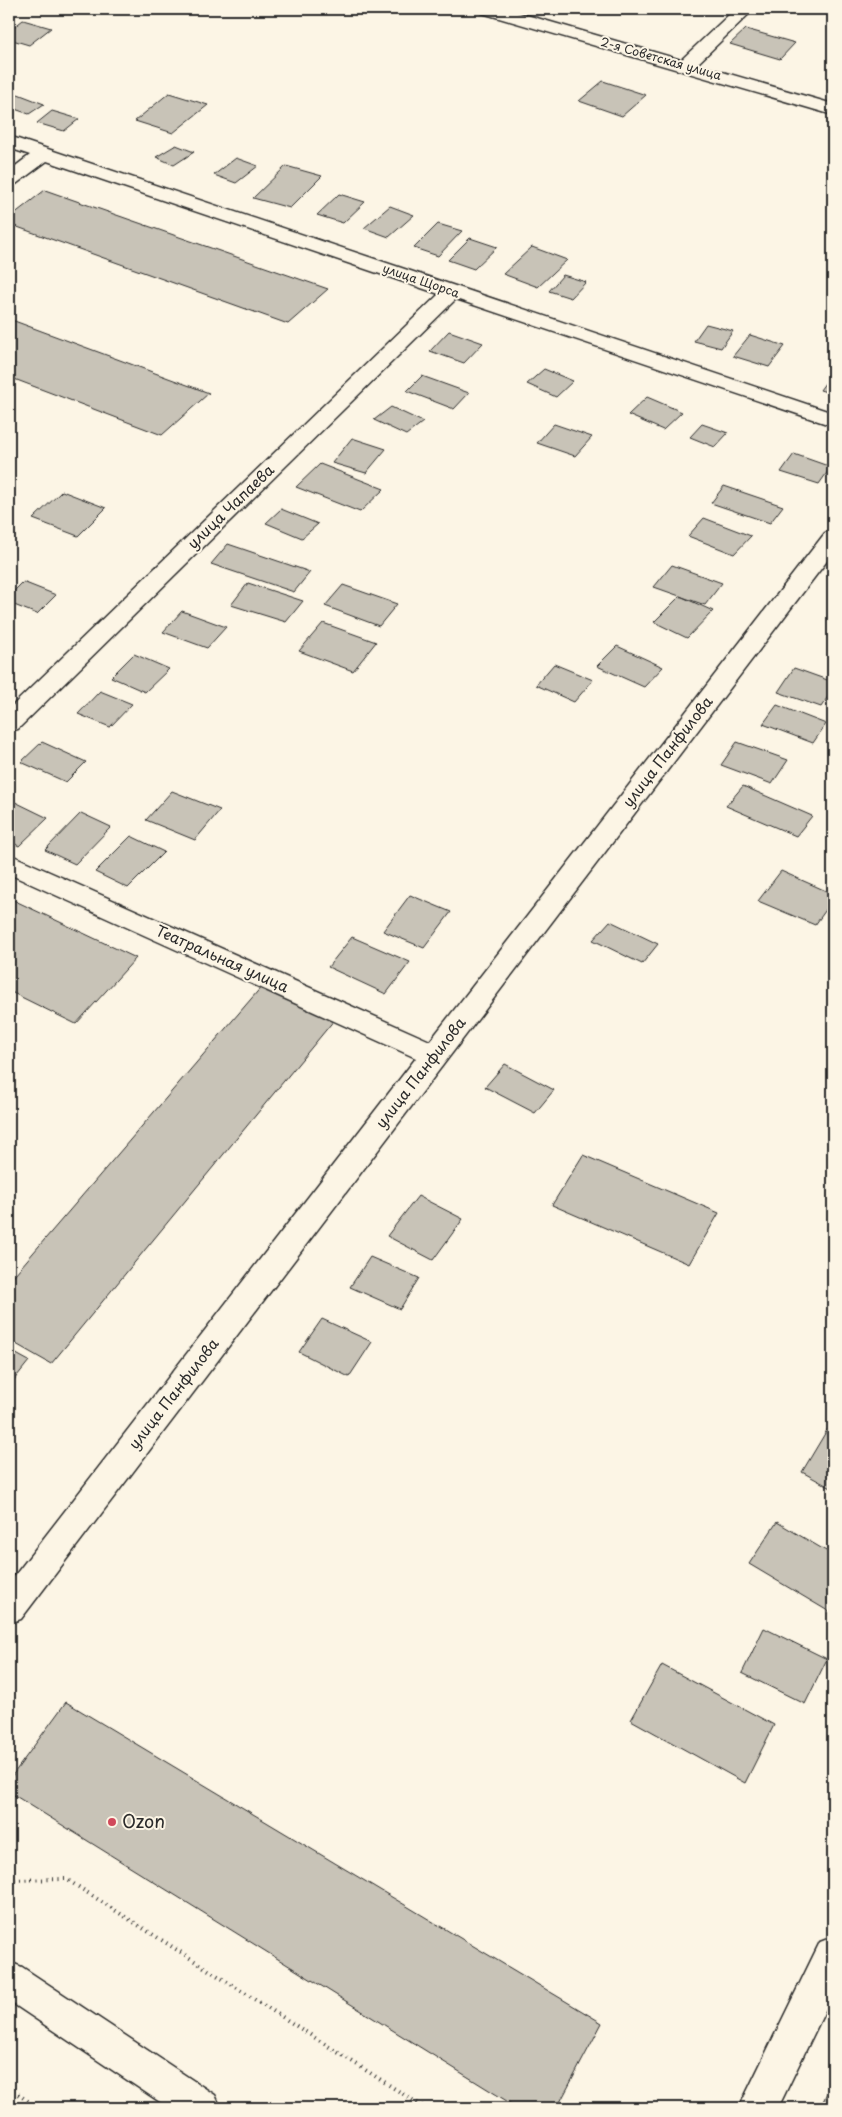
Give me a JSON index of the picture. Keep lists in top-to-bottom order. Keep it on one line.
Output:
{"streets":{"street":["2-я Советская улица","улица Щорса","улица Чапаева","улица Панфилова","Театральная улица"]},"crossings":[["улица Щорса","улица Чапаева"],["улица Панфилова","Театральная улица"]],"places":["Ozon"]}
